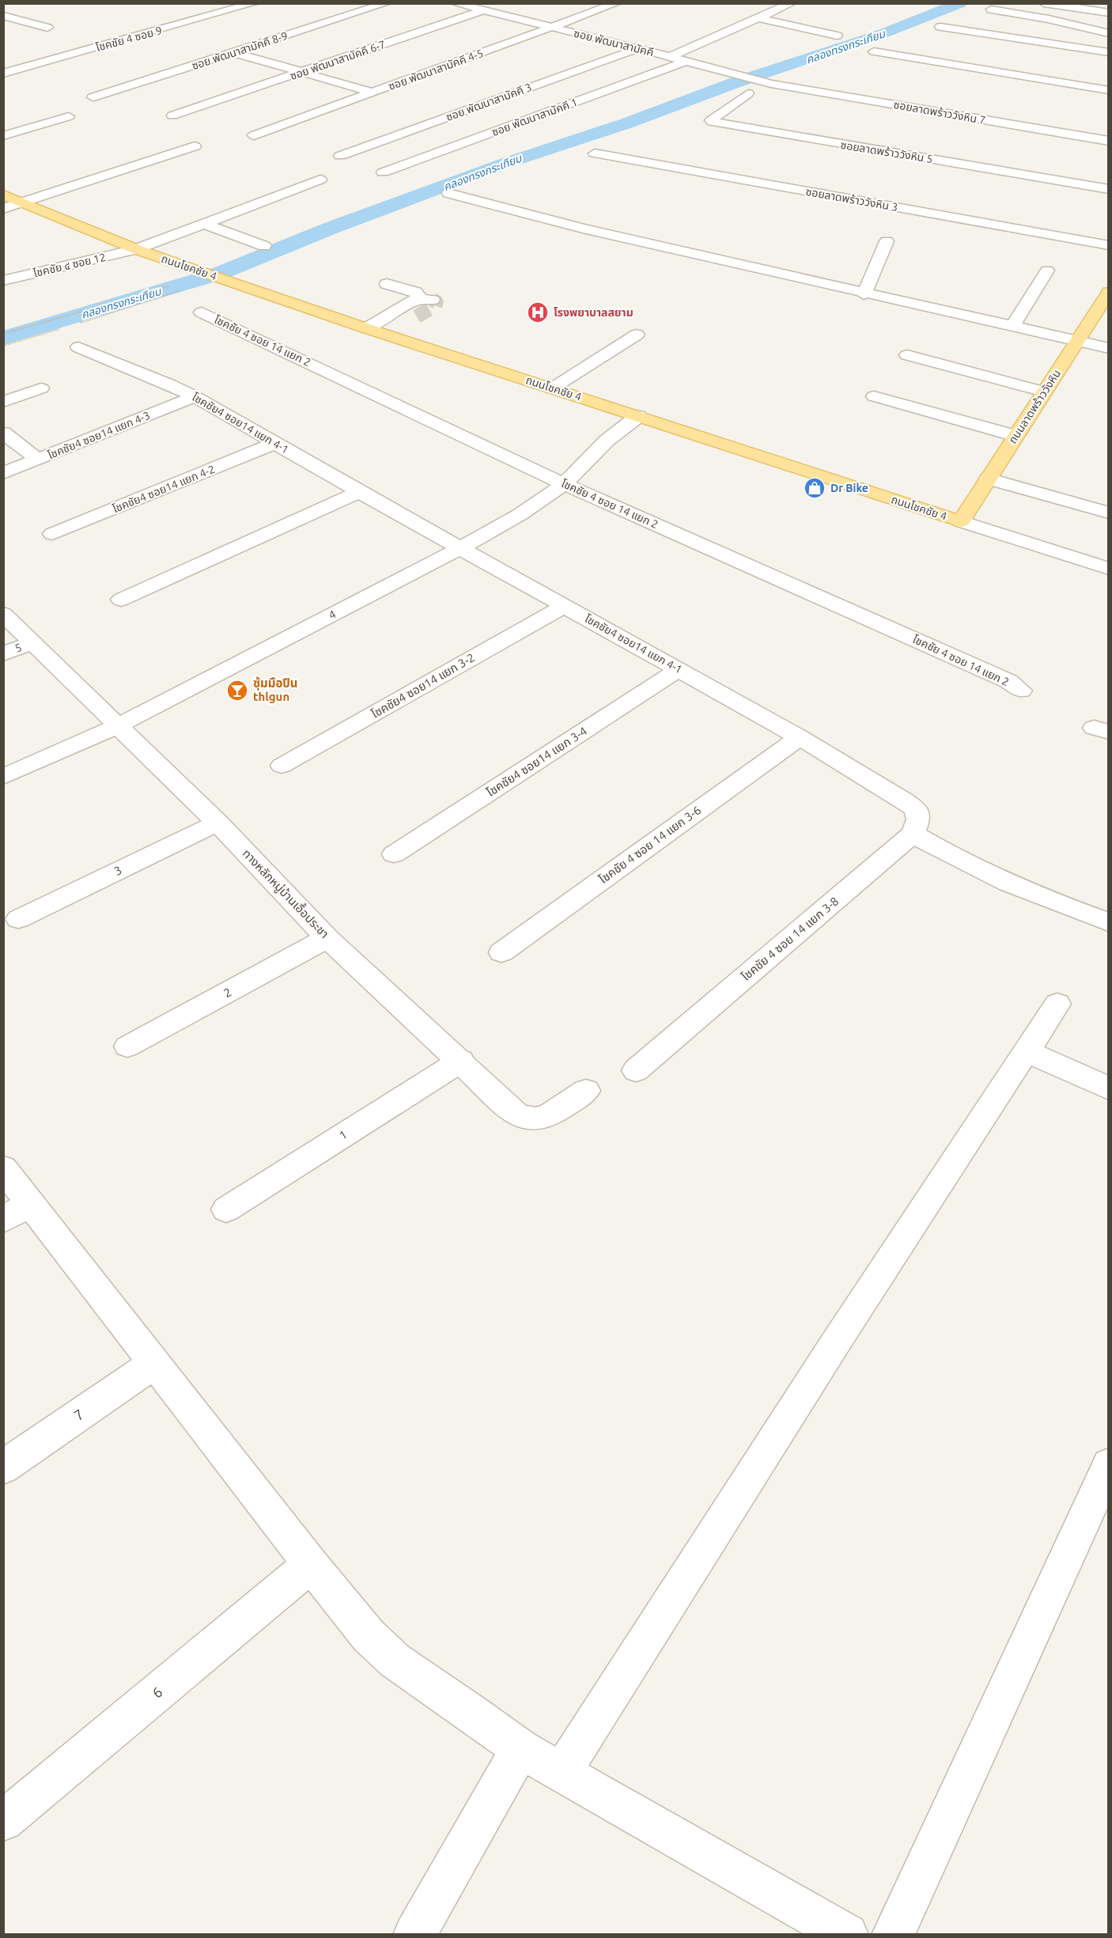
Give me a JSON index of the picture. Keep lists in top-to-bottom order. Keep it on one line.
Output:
{"streets":{"main road":["ถนนโชคชัย 4","ถนนลาดพร้าววังหิน"],"street":["โชคชัย 4 ซอย 9","ซอย พัฒนาสามัคคี","ซอย พัฒนาสามัคคี 8-9","ซอย พัฒนาสามัคคี 6-7","ซอย พัฒนาสามัคคี 4-5","ซอย พัฒนาสามัคคี 3","ซอยลาดพร้าววังหิน 7","ซอย พัฒนาสามัคคี 1","ซอยลาดพร้าววังหิน 5","ซอยลาดพร้าววังหิน 3","โชคชัย ๔ ซอย 12","โชคชัย 4 ซอย 14 แยก 2","โชคชัย4 ซอย14 แยก 4-1","โชคชัย4 ซอย14 แยก 4-3","โชคชัย4 ซอย14 แยก 4-2","4","5","โชคชัย4 ซอย14 แยก 3-2","โชคชัย4 ซอย14 แยก 3-4","โชคชัย 4 ซอย 14 แยก 3-6","3","ทางหลักหมู่บ้านเอื้อประชา","โชคชัย 4 ซอย 14 แยก 3-8","2","1","7","6"]},"crossings":[["ซอย พัฒนาสามัคคี","ซอย พัฒนาสามัคคี 6-7"],["ซอย พัฒนาสามัคคี","ซอย พัฒนาสามัคคี 4-5"],["ซอย พัฒนาสามัคคี","ซอย พัฒนาสามัคคี 3"],["ซอย พัฒนาสามัคคี","ซอยลาดพร้าววังหิน 7"],["ซอย พัฒนาสามัคคี","ซอย พัฒนาสามัคคี 1"],["โชคชัย ๔ ซอย 12","ถนนโชคชัย 4"],["ถนนโชคชัย 4","ถนนลาดพร้าววังหิน"],["ถนนโชคชัย 4","4"],["โชคชัย 4 ซอย 14 แยก 2","4"],["โชคชัย4 ซอย14 แยก 4-1","โชคชัย4 ซอย14 แยก 4-3"],["โชคชัย4 ซอย14 แยก 4-1","โชคชัย4 ซอย14 แยก 4-2"],["โชคชัย4 ซอย14 แยก 4-1","4"],["โชคชัย4 ซอย14 แยก 4-1","โชคชัย4 ซอย14 แยก 3-2"],["โชคชัย4 ซอย14 แยก 4-1","โชคชัย4 ซอย14 แยก 3-4"],["โชคชัย4 ซอย14 แยก 4-1","โชคชัย 4 ซอย 14 แยก 3-6"],["โชคชัย4 ซอย14 แยก 4-1","โชคชัย 4 ซอย 14 แยก 3-8"],["4","ทางหลักหมู่บ้านเอื้อประชา"],["5","ทางหลักหมู่บ้านเอื้อประชา"],["3","ทางหลักหมู่บ้านเอื้อประชา"],["ทางหลักหมู่บ้านเอื้อประชา","2"],["ทางหลักหมู่บ้านเอื้อประชา","1"]],"water":["คลองทรงกระเทียม"],"places":{"hospital":["โรงพยาบาลสยาม"],"shop":["Dr Bike"],"bar":["ซุ้มมือปืน thlgun"]}}
